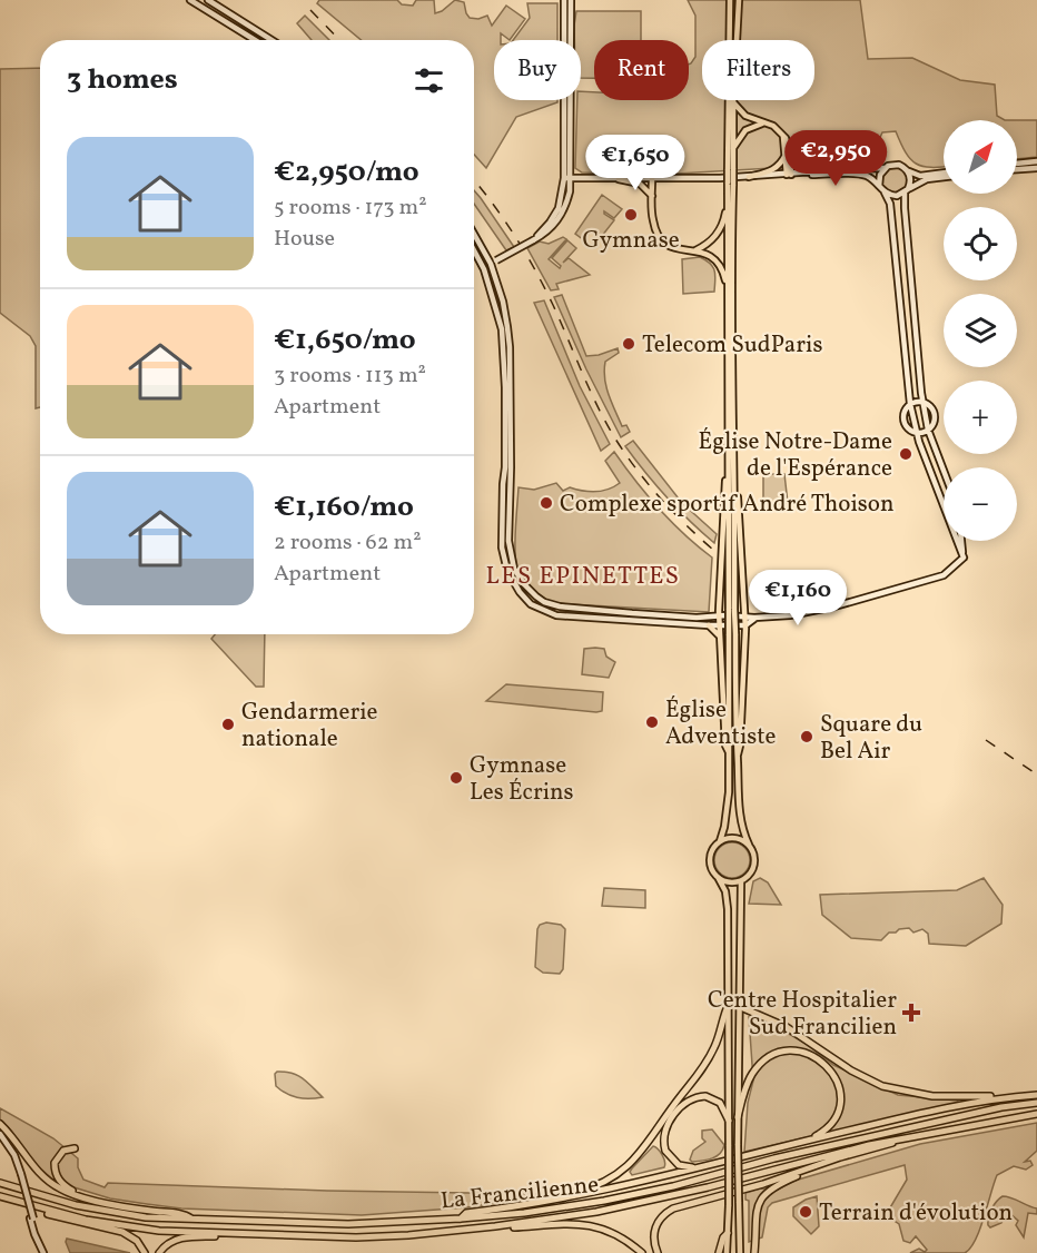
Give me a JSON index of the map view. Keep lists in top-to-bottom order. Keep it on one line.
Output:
{"streets":{"highway":["La Francilienne"]},"districts":["LES EPINETTES"],"places":{"other":["Gymnase","Telecom SudParis","Église Notre-Dame de l'Espérance","Complexe sportif André Thoison","Église Adventiste","Gendarmerie nationale","Square du Bel Air","Gymnase Les Écrins","Terrain d'évolution"],"health":["Centre Hospitalier Sud Francilien"]},"north":"top right","page":{"chip":["Buy","Rent","Filters"],"heading":"3 homes","map_buttons":["+","−"],"list":[{"name":"€2,950/mo","note":"5 rooms · 173 m² · House"},{"name":"€1,650/mo","note":"3 rooms · 113 m² · Apartment"},{"name":"€1,160/mo","note":"2 rooms · 62 m² · Apartment"}],"price":["€2,950","€1,650","€1,160"]}}
